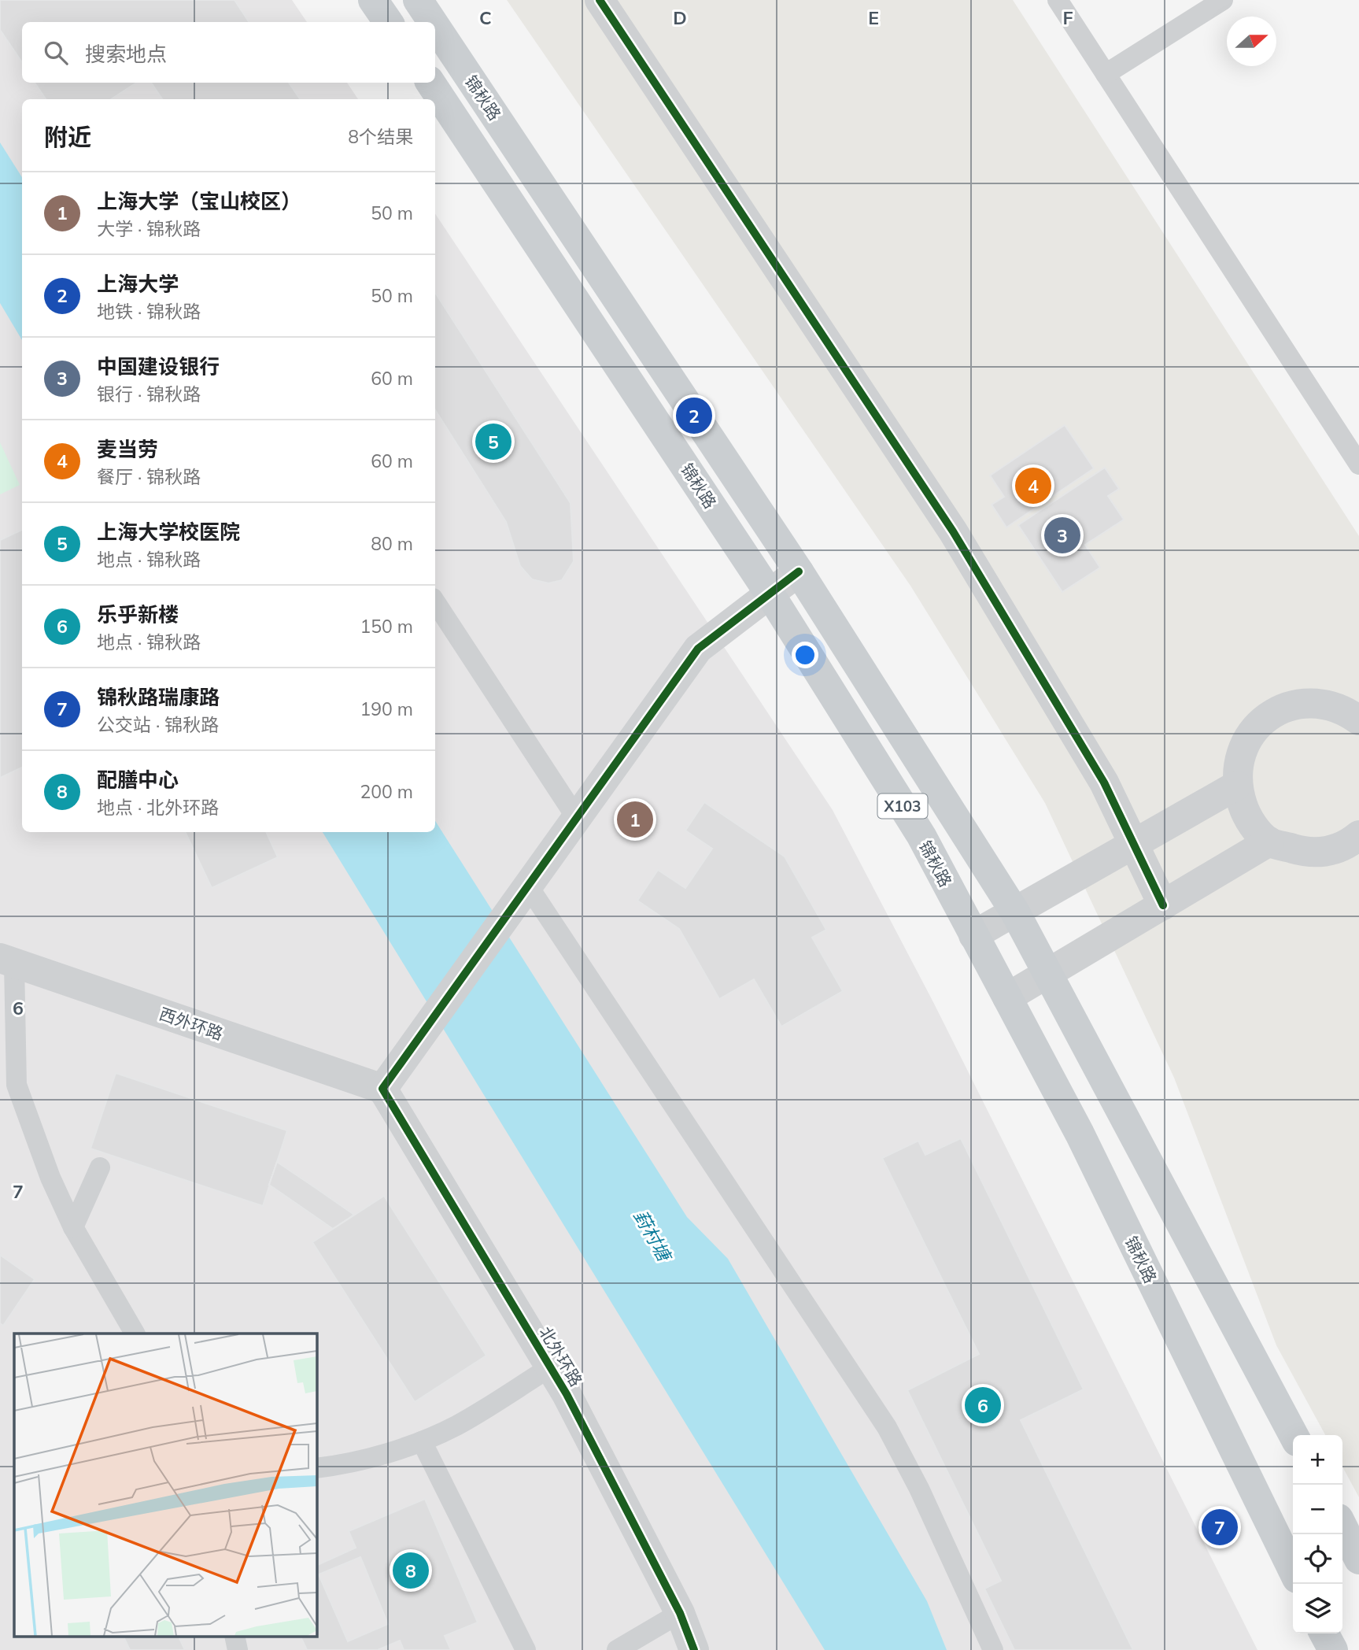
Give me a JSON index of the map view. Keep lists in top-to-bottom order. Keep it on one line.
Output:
{"streets":{"main road":["锦秋路","X103"],"street":["西外环路","北外环路"]},"crossings":[["西外环路","北外环路"]],"water":["葑村塘"],"north":"right","page":{"search":"搜索地点","heading":["附近","8个结果"],"list":[{"mark":"1","name":"上海大学（宝山校区）","note":"大学 · 锦秋路","value":"50 m"},{"mark":"2","name":"上海大学","note":"地铁 · 锦秋路","value":"50 m"},{"mark":"3","name":"中国建设银行","note":"银行 · 锦秋路","value":"60 m"},{"mark":"4","name":"麦当劳","note":"餐厅 · 锦秋路","value":"60 m"},{"mark":"5","name":"上海大学校医院","note":"地点 · 锦秋路","value":"80 m"},{"mark":"6","name":"乐乎新楼","note":"地点 · 锦秋路","value":"150 m"},{"mark":"7","name":"锦秋路瑞康路","note":"公交站 · 锦秋路","value":"190 m"},{"mark":"8","name":"配膳中心","note":"地点 · 北外环路","value":"200 m"}],"pins":["2","5","4","3","1","6","7","8"],"map_buttons":["+","−"]},"grid":{"columns":["C","D","E","F"],"rows":["6","7"]}}
